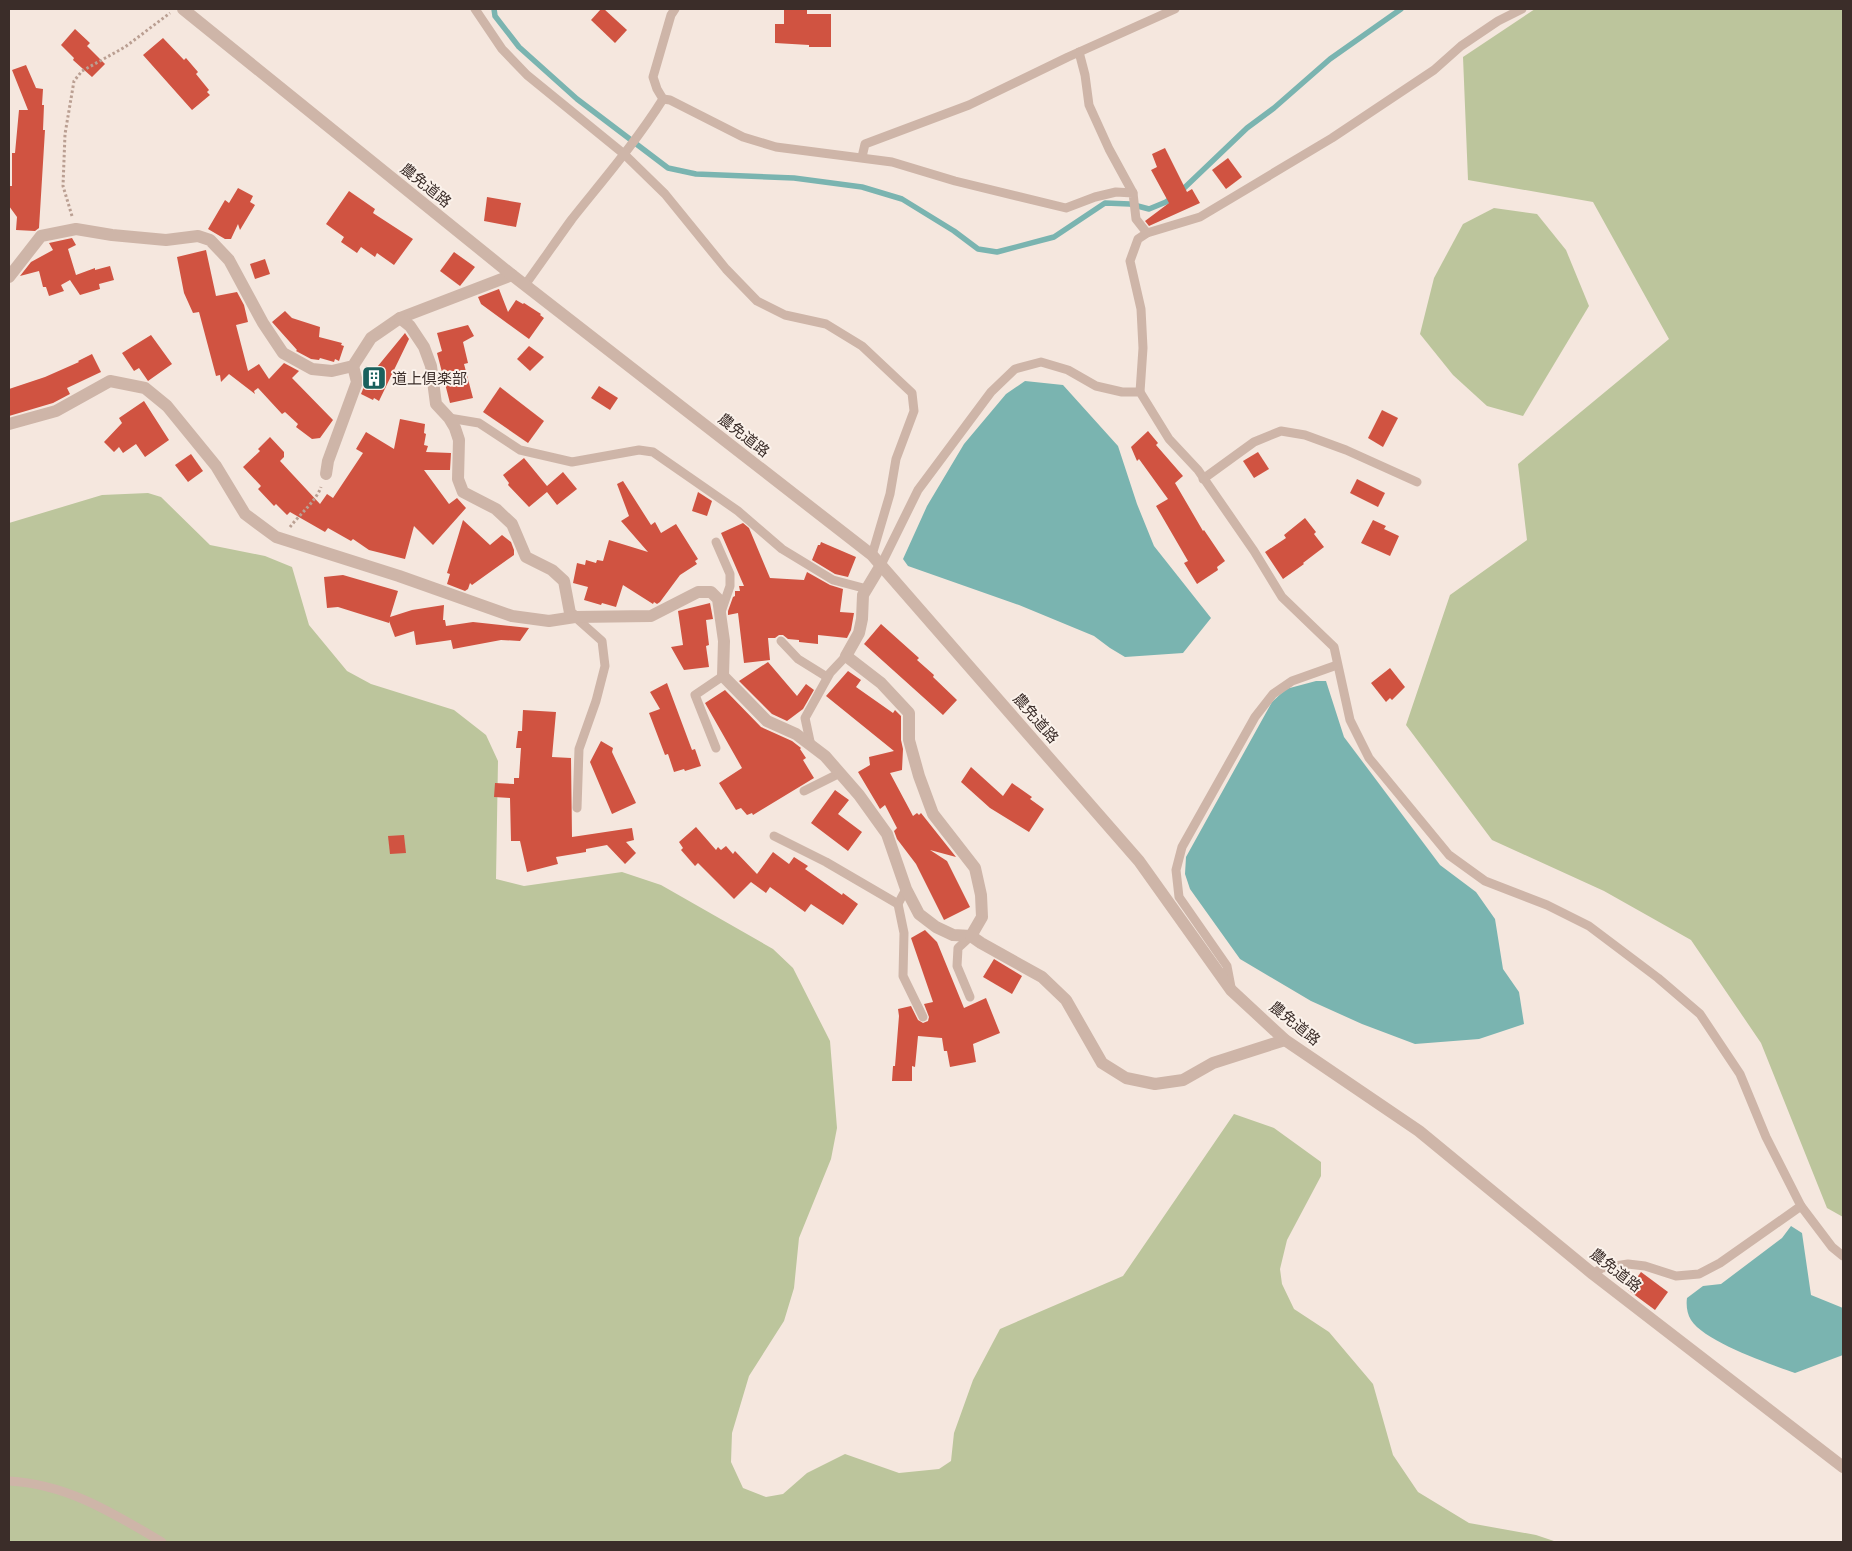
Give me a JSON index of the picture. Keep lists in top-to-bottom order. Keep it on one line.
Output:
{"streets":{"street":["農免道路"]},"places":{"building":["道上倶楽部"]}}
